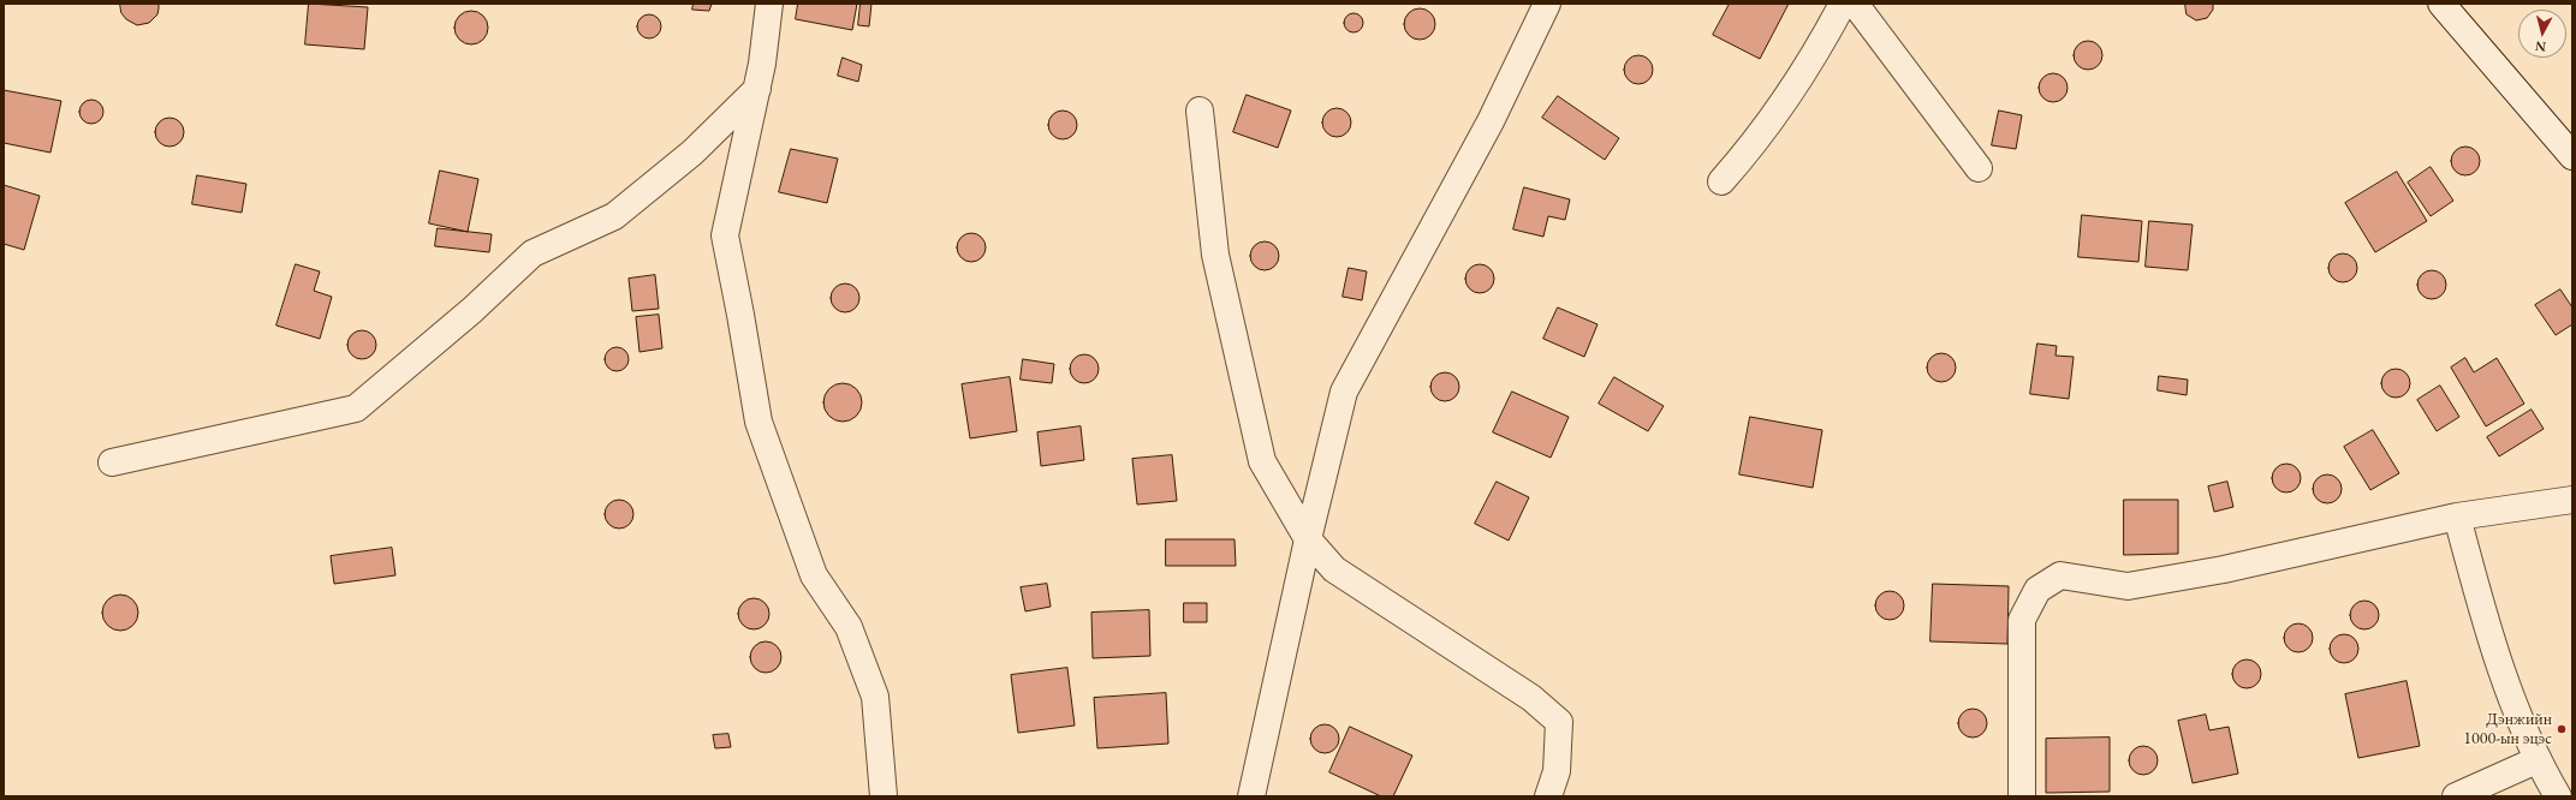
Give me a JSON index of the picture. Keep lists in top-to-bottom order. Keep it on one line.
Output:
{"places":["Дэнжийн 1000-ын эцэс"],"north":"bottom"}
